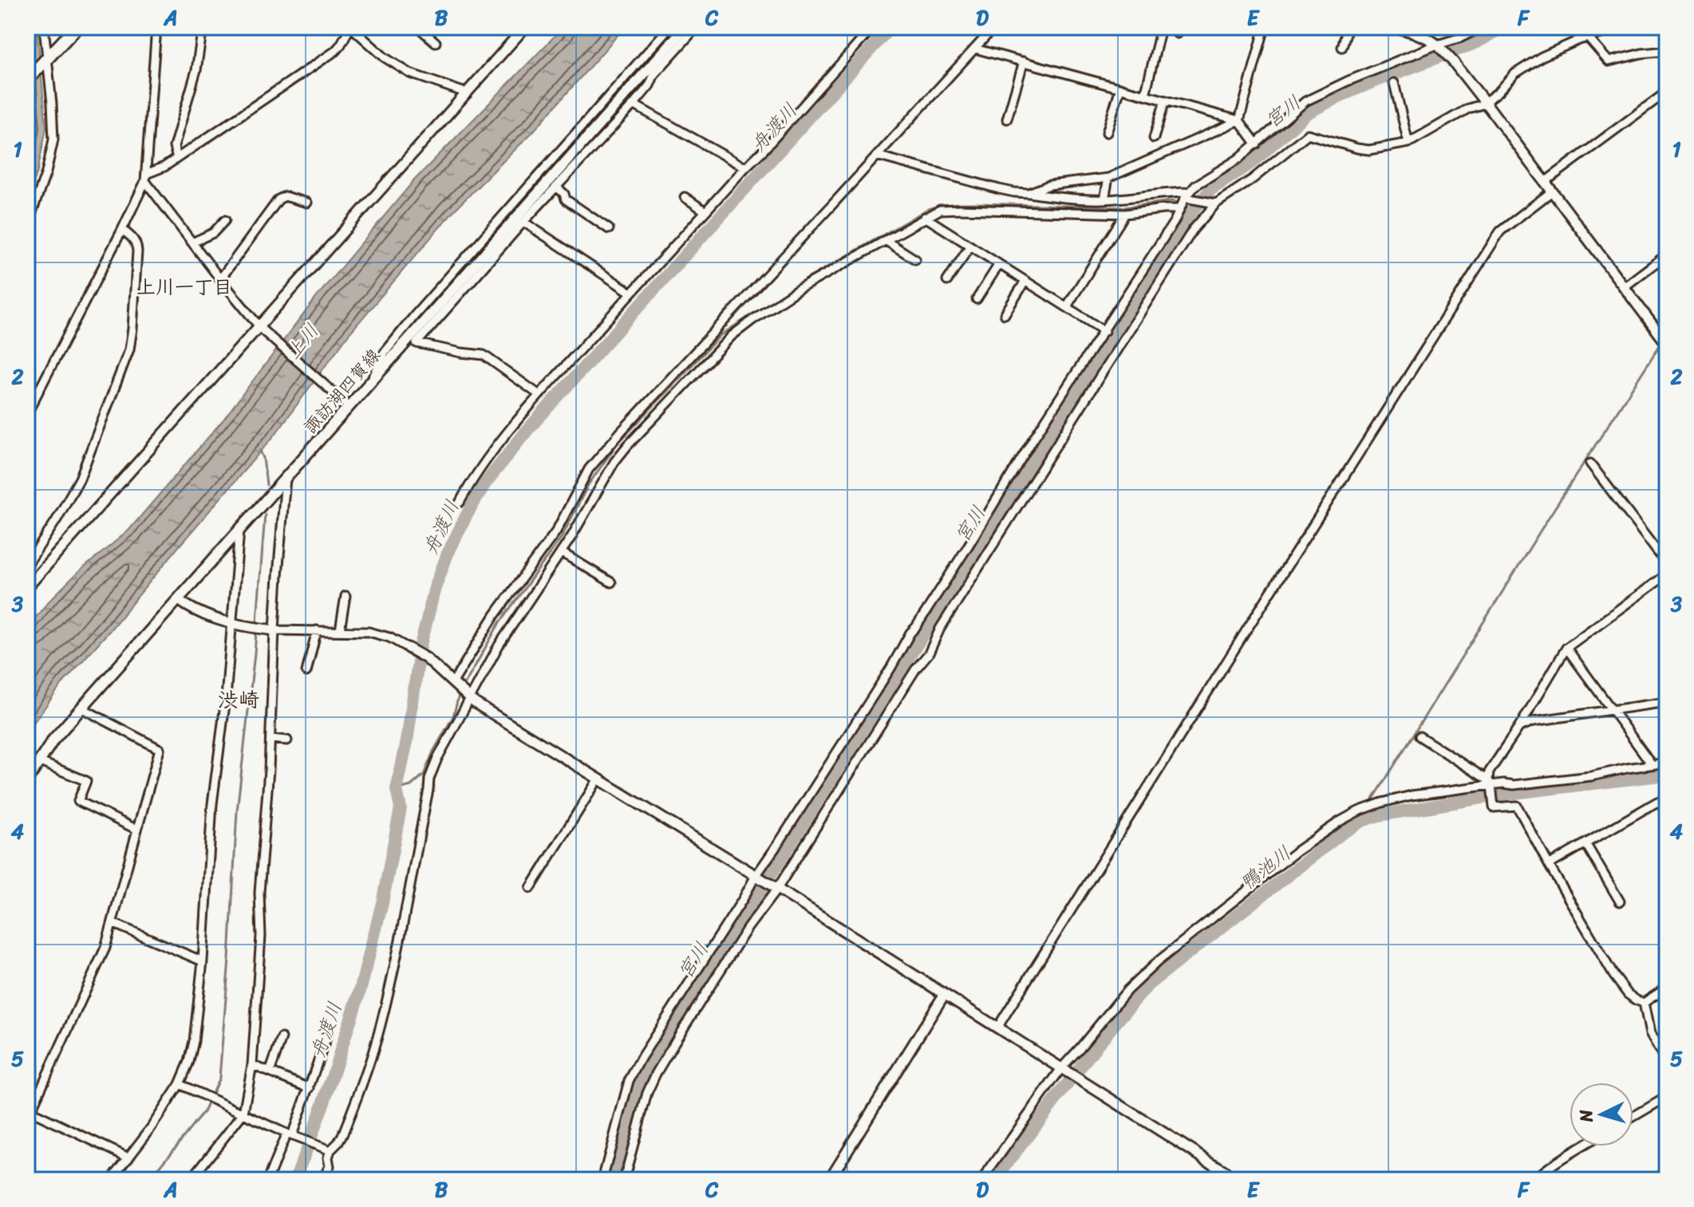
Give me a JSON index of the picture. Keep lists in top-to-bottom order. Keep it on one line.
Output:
{"streets":{"main road":["諏訪湖四賀線"]},"districts":["上川一丁目","渋崎"],"water":["宮川","舟渡川","上川","鴨池川"],"north":"left","grid":{"columns":["A","B","C","D","E","F"],"rows":["1","2","3","4","5"]}}
